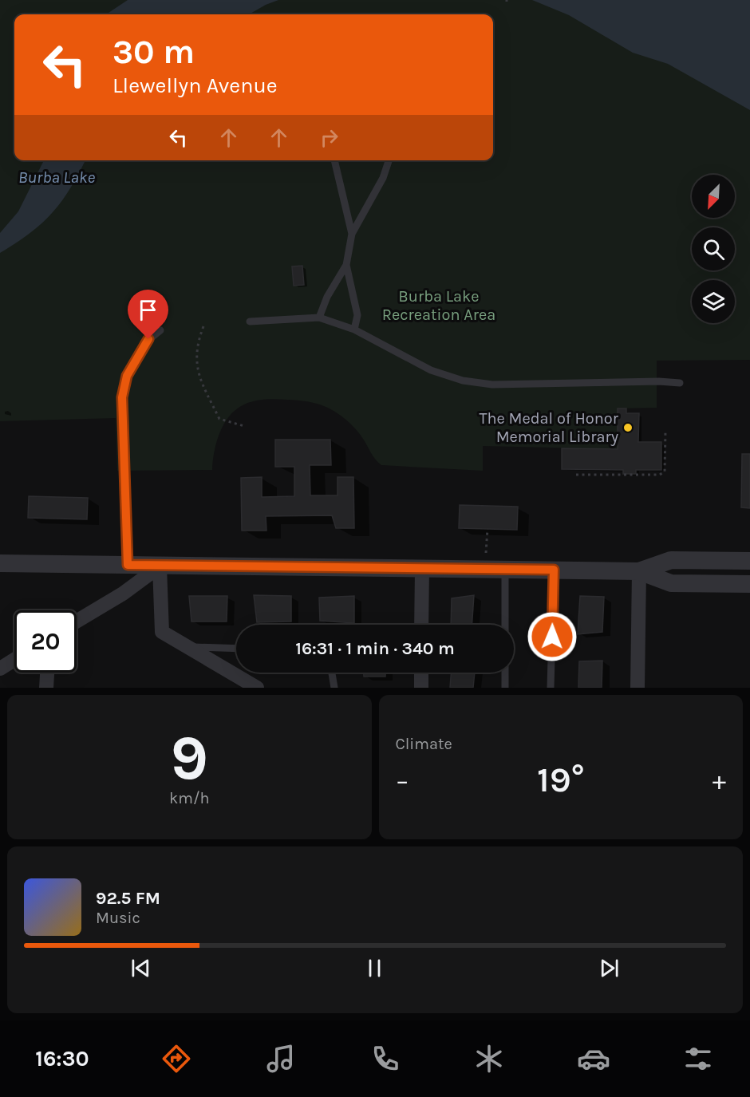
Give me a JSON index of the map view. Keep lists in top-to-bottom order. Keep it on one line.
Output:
{"water":["Burba Lake"],"parks":["Burba Lake Recreation Area"],"places":["The Medal of Honor Memorial Library"],"north":"bottom left","page":{"turn":["30 m","Llewellyn Avenue"],"limit":"20","trip":"16:31 · 1 min · 340 m","tile":[["9","km/h"],"Climate"],"heat":["−","19°","+"],"song":["92.5 FM","Music"],"tabs":"16:30"}}
